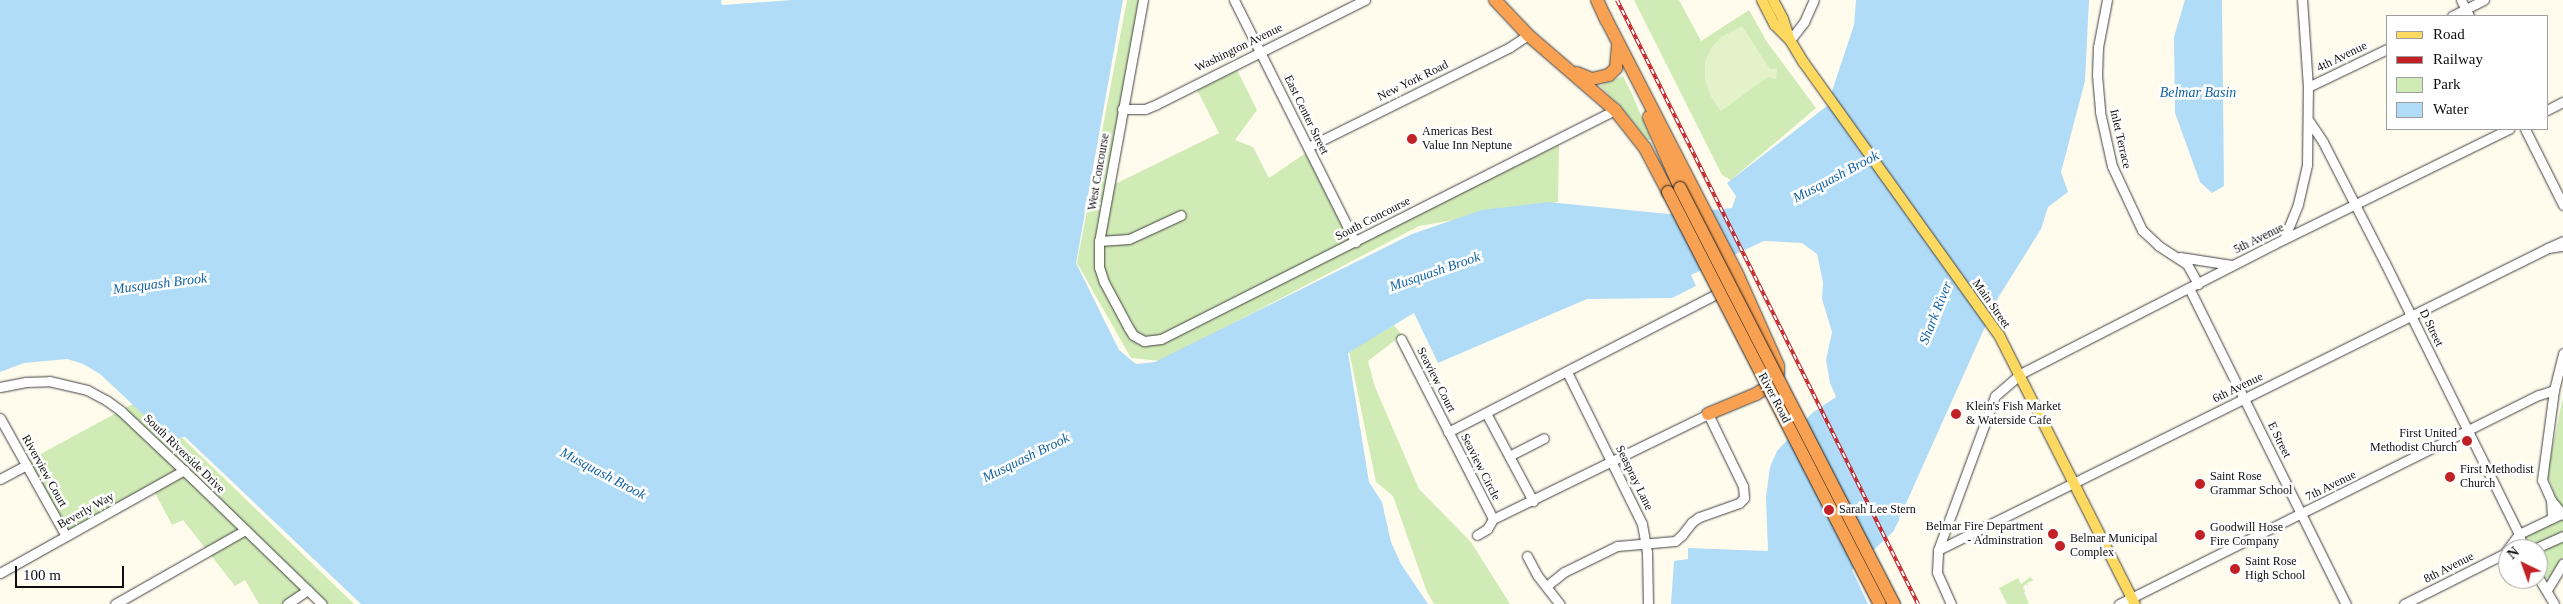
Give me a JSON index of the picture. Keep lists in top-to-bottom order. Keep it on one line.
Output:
{"streets":{"highway":["River Road"],"main road":["Main Street"],"street":["Washington Avenue","4th Avenue","New York Road","East Center Street","Inlet Terrace","West Concourse","South Concourse","5th Avenue","D Street","Seaview Court","6th Avenue","E Street","South Riverside Drive","Seaview Circle","Riverview Court","Seaspray Lane","7th Avenue","Beverly Way","8th Avenue"]},"crossings":[["Washington Avenue","East Center Street"],["Washington Avenue","West Concourse"],["New York Road","East Center Street"],["East Center Street","South Concourse"],["Inlet Terrace","5th Avenue"],["West Concourse","South Concourse"],["5th Avenue","Main Street"],["5th Avenue","D Street"],["5th Avenue","E Street"],["Main Street","6th Avenue"],["Main Street","7th Avenue"],["D Street","6th Avenue"],["D Street","7th Avenue"],["D Street","8th Avenue"],["Seaview Court","Seaview Circle"],["6th Avenue","E Street"],["River Road","Seaview Circle"],["E Street","7th Avenue"],["South Riverside Drive","Beverly Way"],["Seaview Circle","Seaspray Lane"],["Riverview Court","Beverly Way"]],"water":["Belmar Basin","Musquash Brook","Shark River"],"places":["Americas Best Value Inn Neptune","Klein's Fish Market & Waterside Cafe","First United Methodist Church","First Methodist Church","Saint Rose Grammar School","Sarah Lee Stern","Belmar Fire Department - Adminstration","Goodwill Hose Fire Company","Belmar Municipal Complex","Saint Rose High School"],"legend":["Road","Railway","Park","Water"],"scale_bar":"100 m","north":"top left"}
